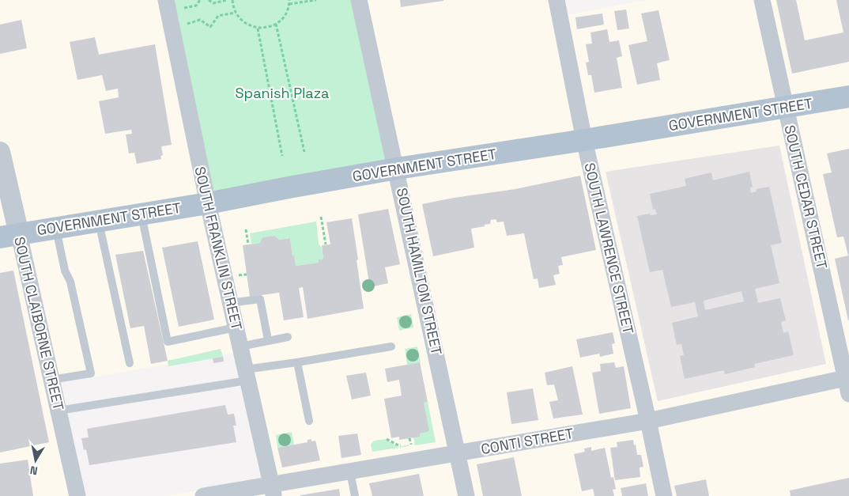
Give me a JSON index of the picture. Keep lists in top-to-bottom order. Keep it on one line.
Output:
{"streets":{"main road":["GOVERNMENT STREET"],"street":["SOUTH CEDAR STREET","SOUTH FRANKLIN STREET","SOUTH LAWRENCE STREET","SOUTH HAMILTON STREET","SOUTH CLAIBORNE STREET","CONTI STREET"]},"crossings":[["GOVERNMENT STREET","SOUTH CEDAR STREET"],["GOVERNMENT STREET","SOUTH FRANKLIN STREET"],["GOVERNMENT STREET","SOUTH LAWRENCE STREET"],["GOVERNMENT STREET","SOUTH HAMILTON STREET"],["GOVERNMENT STREET","SOUTH CLAIBORNE STREET"],["SOUTH CEDAR STREET","CONTI STREET"],["SOUTH FRANKLIN STREET","CONTI STREET"],["SOUTH LAWRENCE STREET","CONTI STREET"],["SOUTH HAMILTON STREET","CONTI STREET"]],"parks":["Spanish Plaza"],"north":"bottom"}
